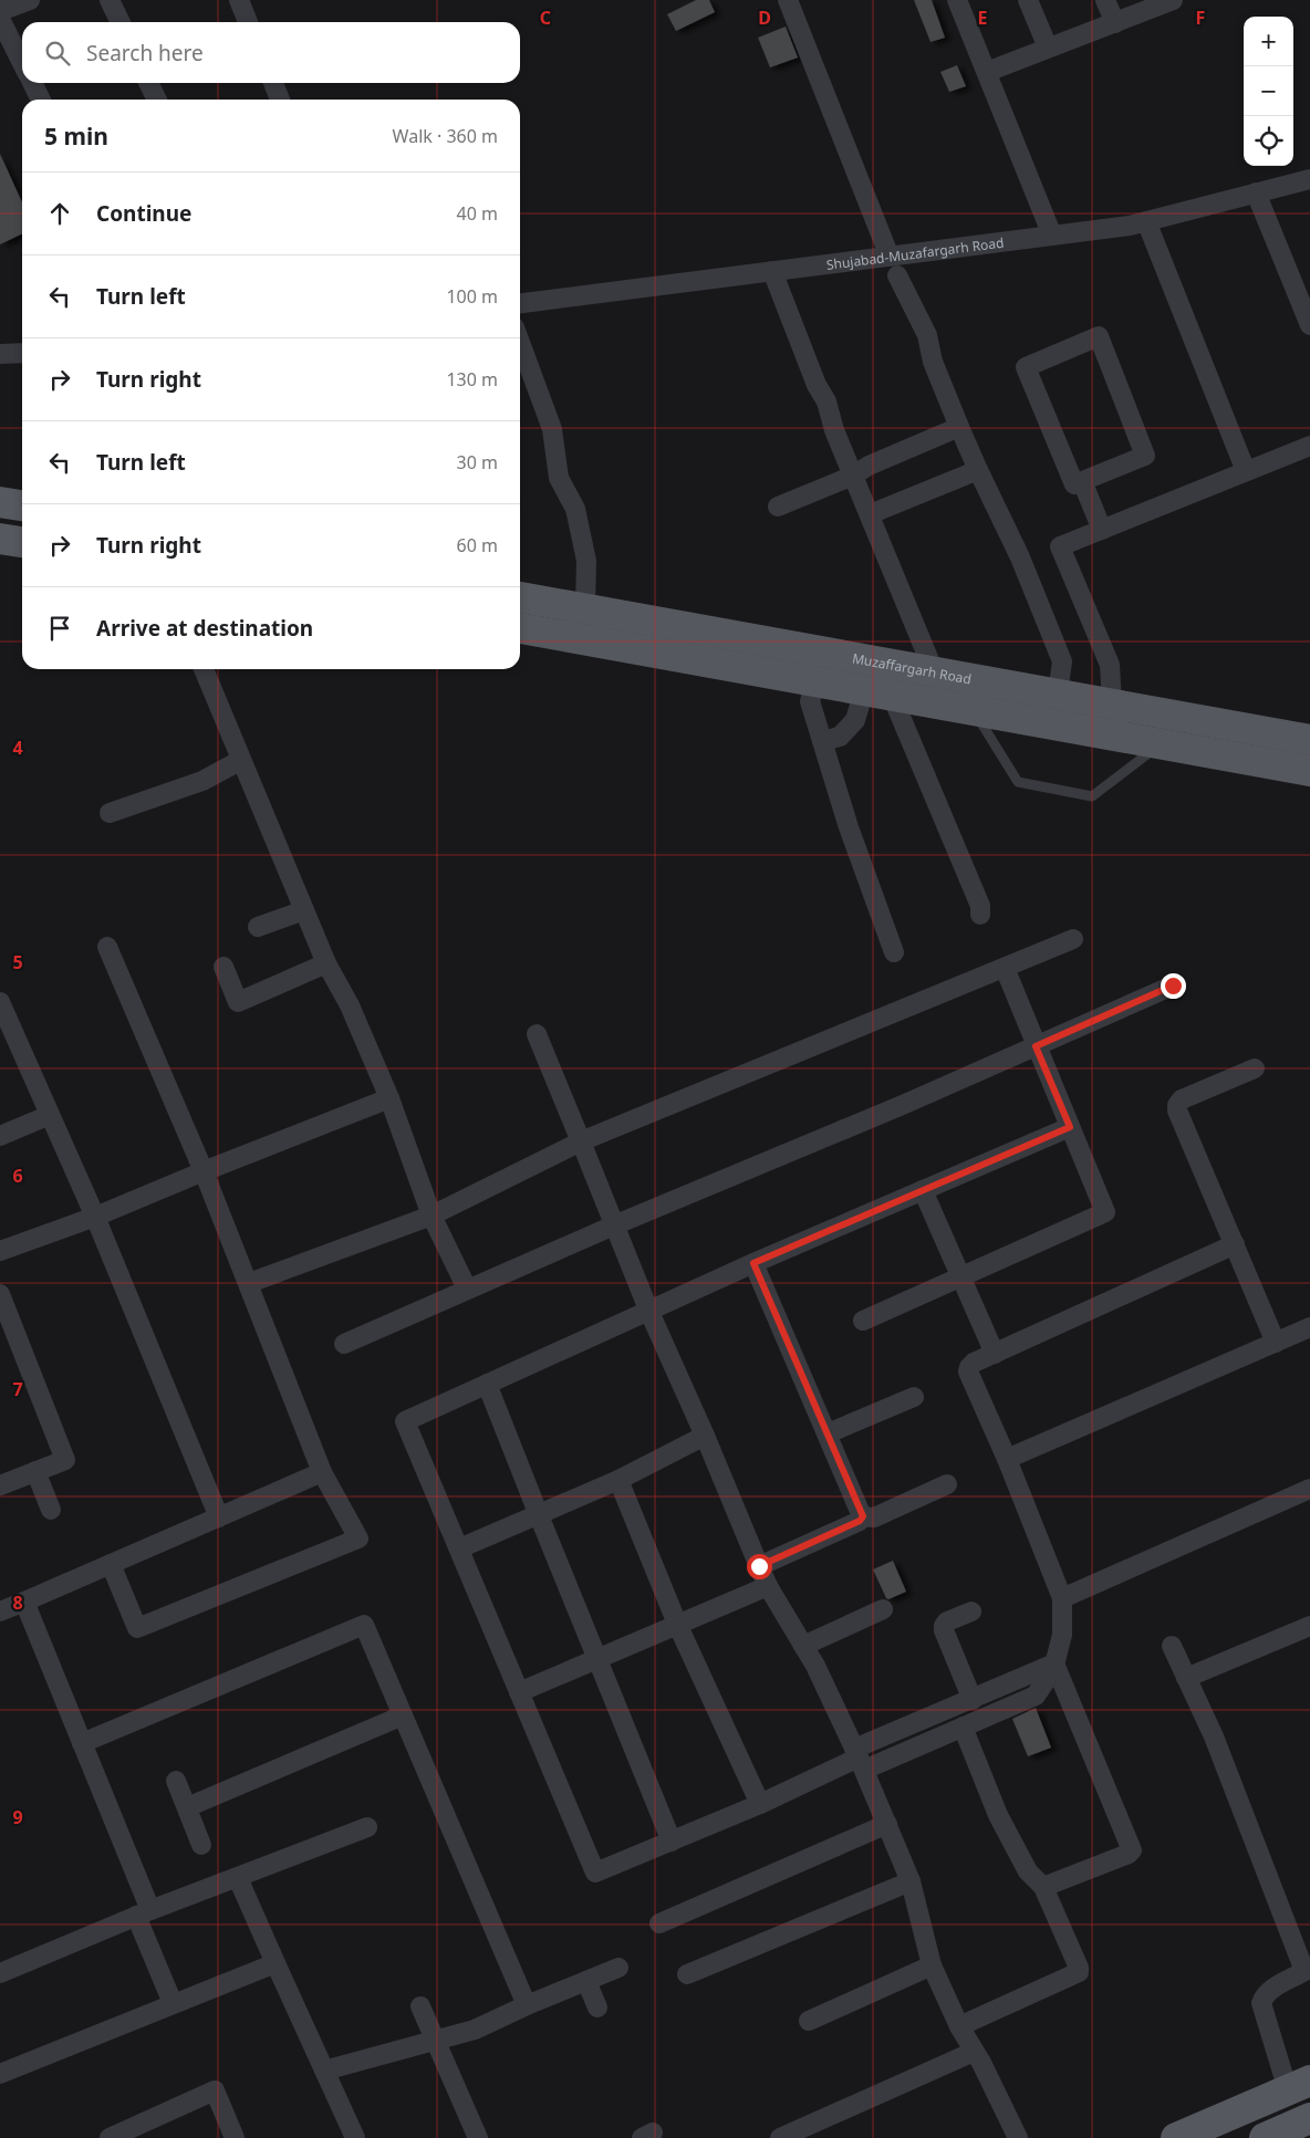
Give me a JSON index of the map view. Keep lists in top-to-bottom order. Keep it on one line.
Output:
{"streets":{"main road":["Muzaffargarh Road"],"street":["Shujabad-Muzafargarh Road"]},"page":{"map_buttons":["+","−"],"search":"Search here","heading":["5 min","Walk · 360 m"],"list":[["Continue","40 m"],["Turn left","100 m"],["Turn right","130 m"],["Turn left","30 m"],["Turn right","60 m"],"Arrive at destination"]},"grid":{"columns":["C","D","E","F"],"rows":["4","5","6","7","8","9"]}}
